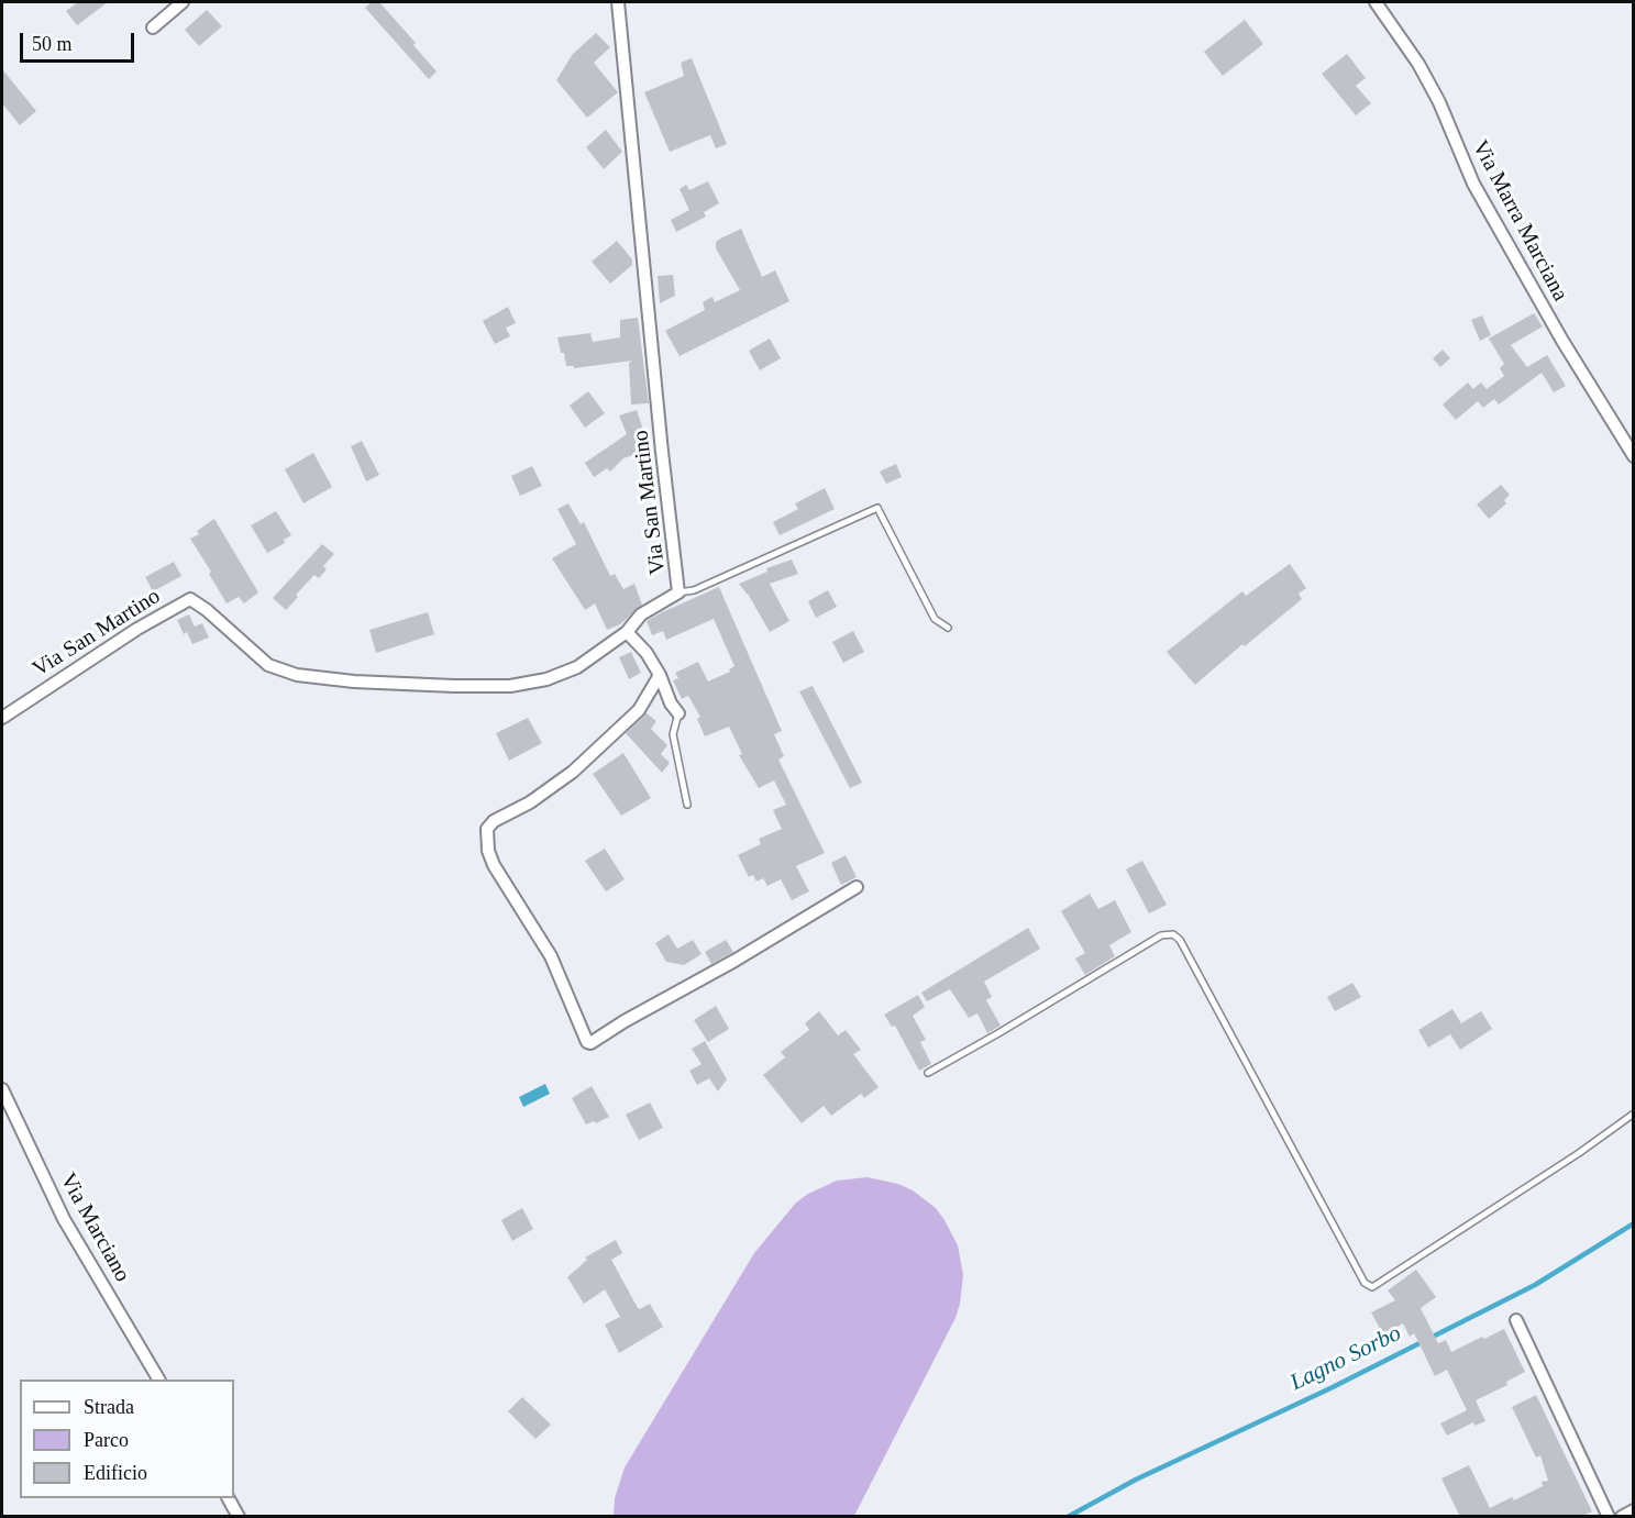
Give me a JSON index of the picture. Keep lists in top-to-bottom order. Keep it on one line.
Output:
{"streets":{"street":["Via Marra Marciana","Via San Martino","Via Marciano"]},"water":["Lagno Sorbo"],"legend":["Strada","Parco","Edificio"],"scale_bar":"50 m"}
